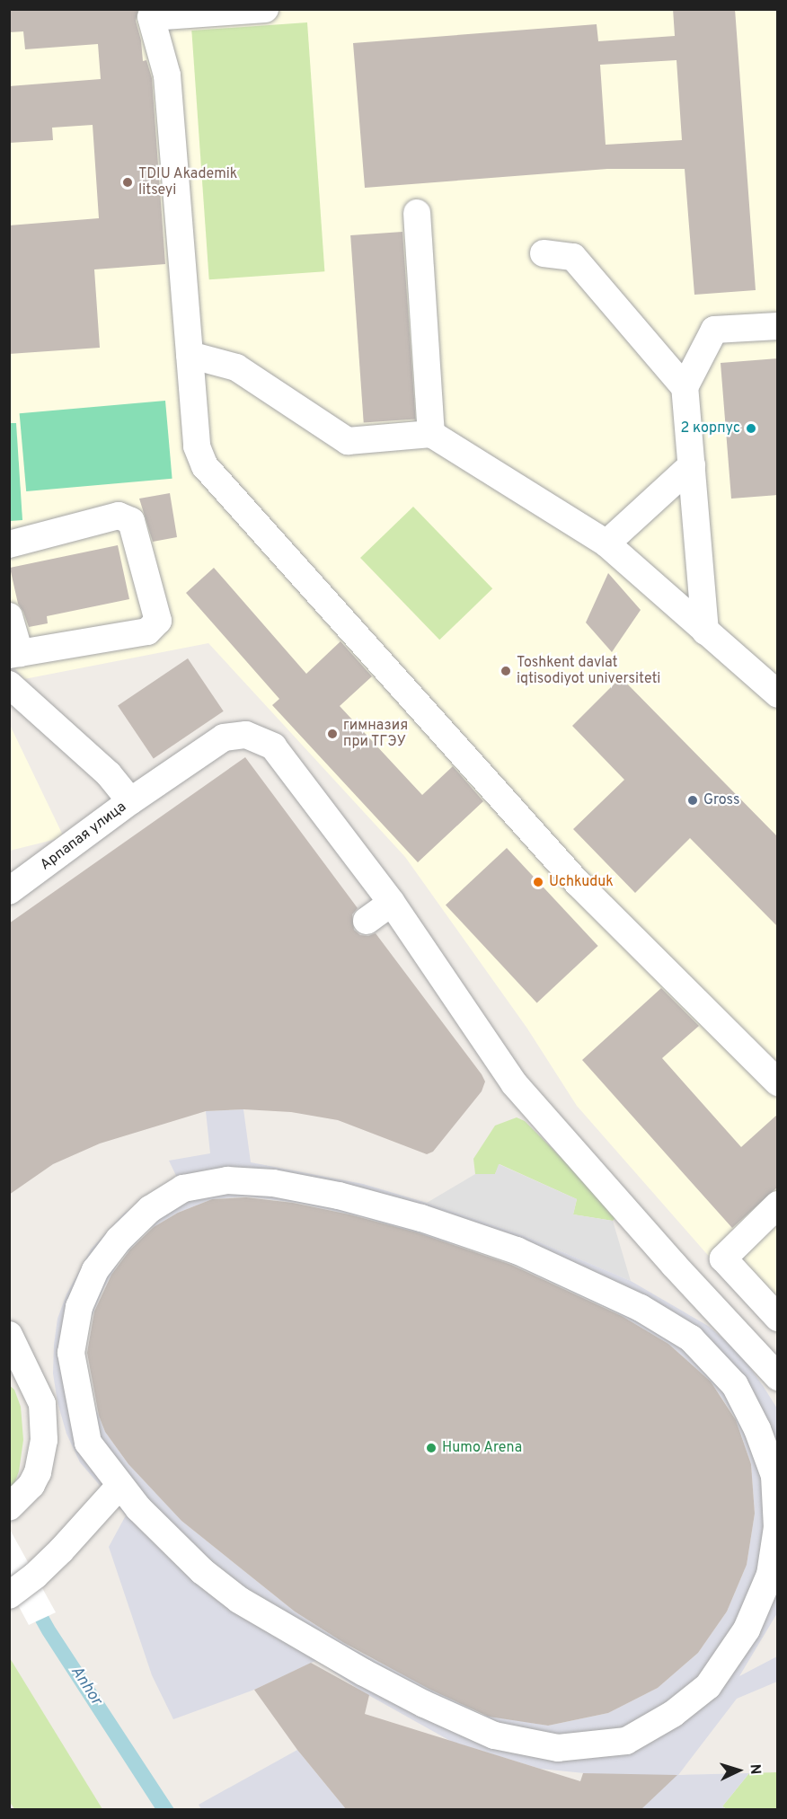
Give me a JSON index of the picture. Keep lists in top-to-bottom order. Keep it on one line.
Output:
{"streets":{"street":["Арпапая улица"]},"water":["Anhor"],"places":["TDIU Akademik litseyi","2 корпус","Toshkent davlat iqtisodiyot universiteti","гимназия при ТГЭУ","Gross","Uchkuduk","Humo Arena"],"north":"right"}
